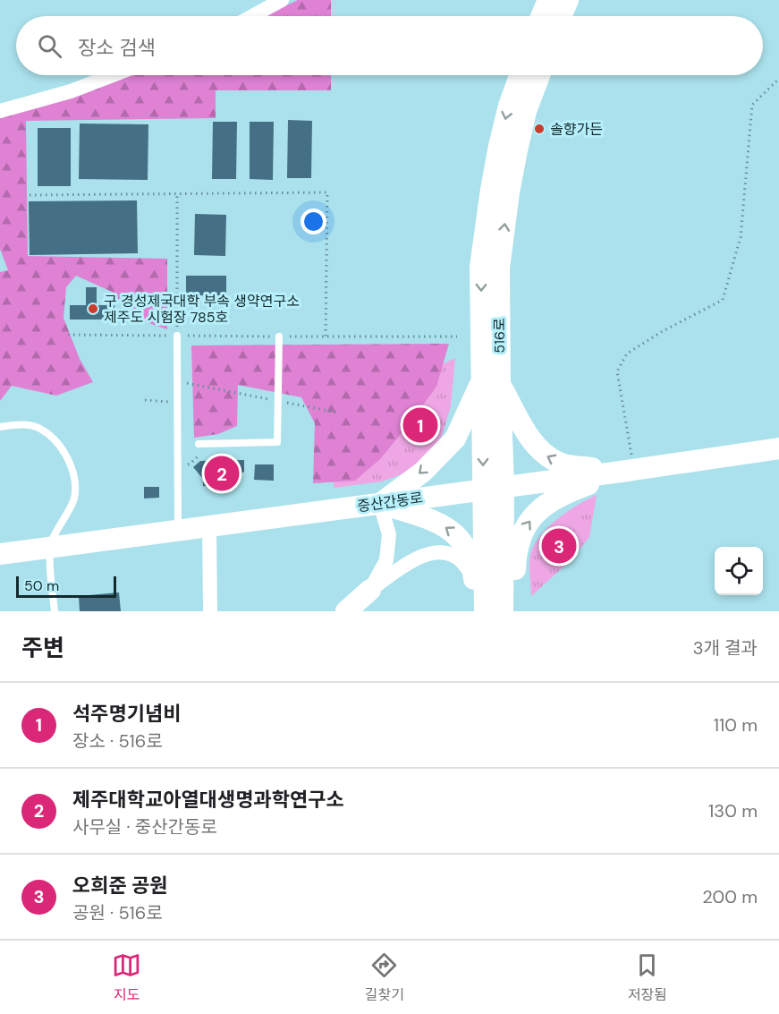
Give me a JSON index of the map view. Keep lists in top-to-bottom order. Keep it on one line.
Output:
{"streets":{"main road":["516로","중산간동로"]},"crossings":[["516로","중산간동로"]],"places":["솔향가든","구 경성제국대학 부속 생약연구소 제주도 시험장 785호"],"scale_bar":"50 m","page":{"search":"장소 검색","pins":["1","2","3"],"scale":"50 m","heading":["주변","3개 결과"],"list":[{"mark":"1","name":"석주명기념비","note":"장소 · 516로","value":"110 m"},{"mark":"2","name":"제주대학교아열대생명과학연구소","note":"사무실 · 중산간동로","value":"130 m"},{"mark":"3","name":"오희준 공원","note":"공원 · 516로","value":"200 m"}],"nav":["지도","길찾기","저장됨"]}}
